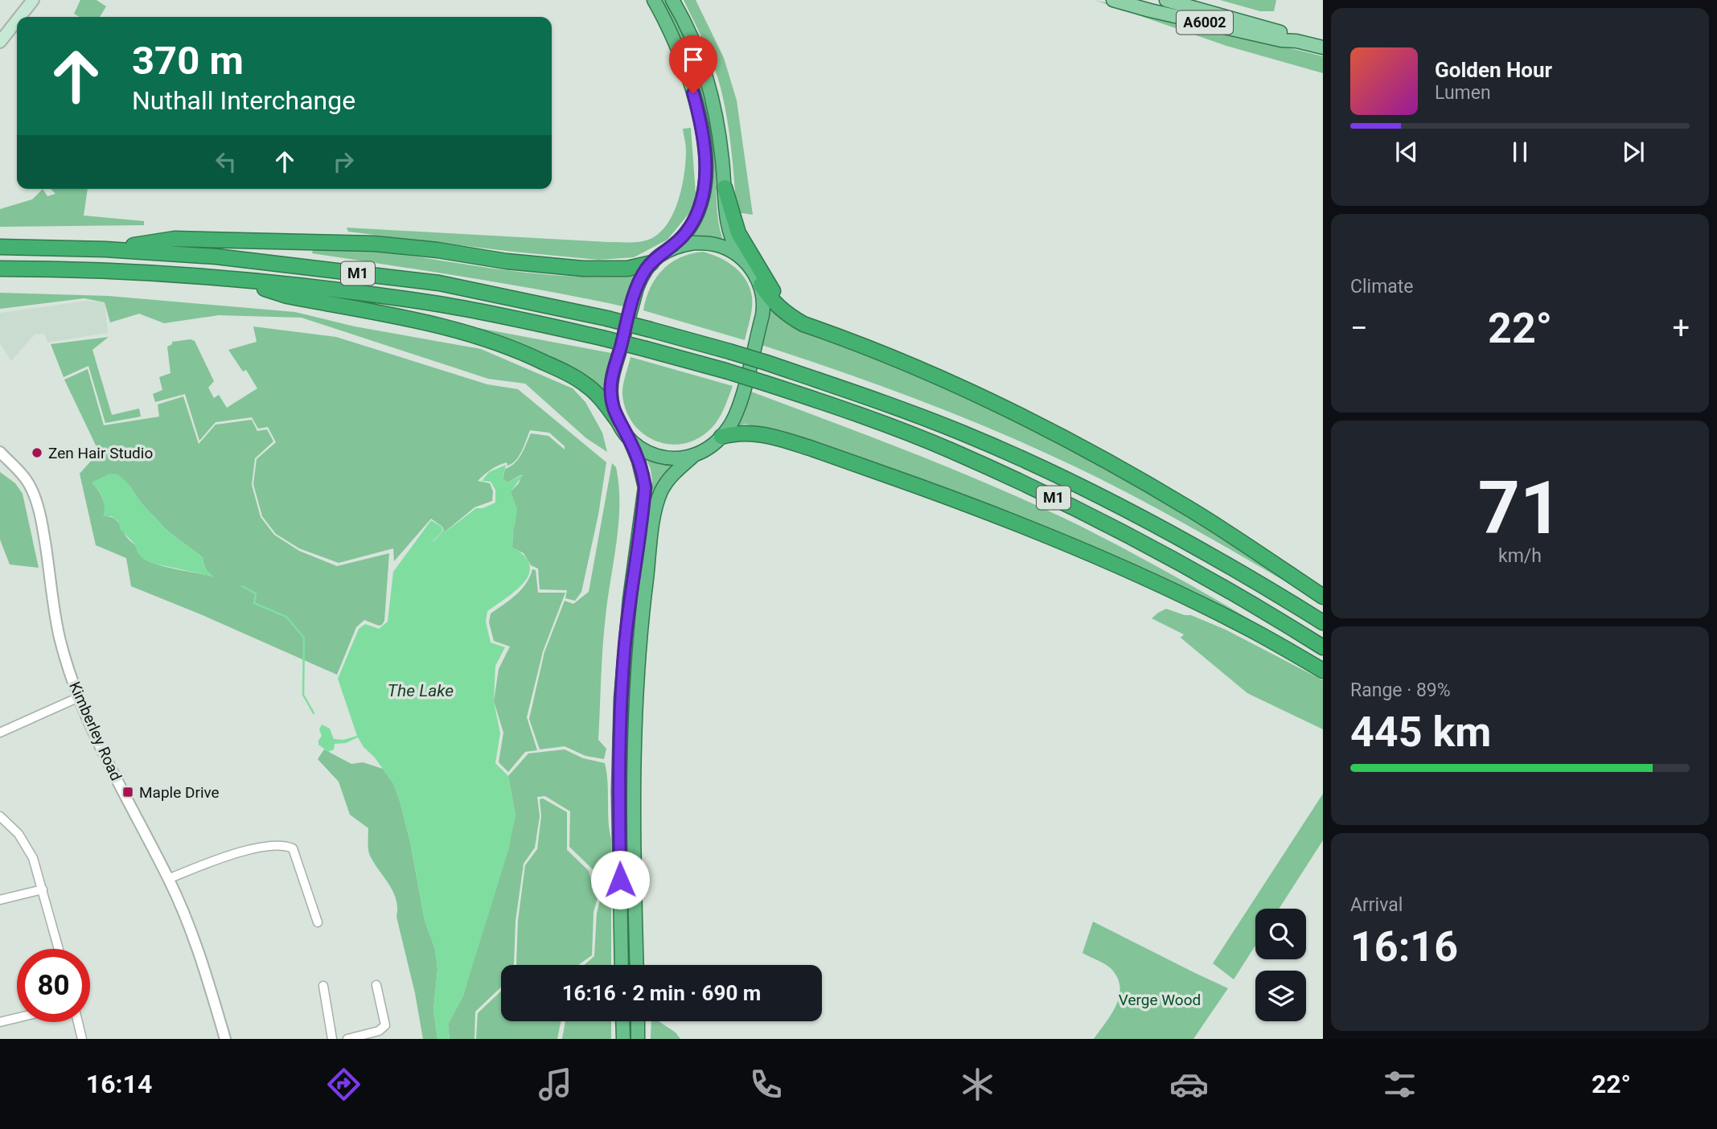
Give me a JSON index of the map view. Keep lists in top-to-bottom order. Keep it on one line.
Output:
{"streets":{"highway":["M1"],"main road":["A6002"],"street":["Kimberley Road"]},"water":["The Lake"],"parks":["Verge Wood"],"places":{"other":["Zen Hair Studio"],"transit":["Maple Drive"]},"page":{"turn":["370 m","Nuthall Interchange"],"song":["Golden Hour","Lumen"],"tile":["Climate",["71","km/h"],["Range · 89%","445 km"],["Arrival","16:16"]],"heat":["−","22°","+"],"limit":"80","trip":"16:16 · 2 min · 690 m","tabs":["16:14","22°"]}}
